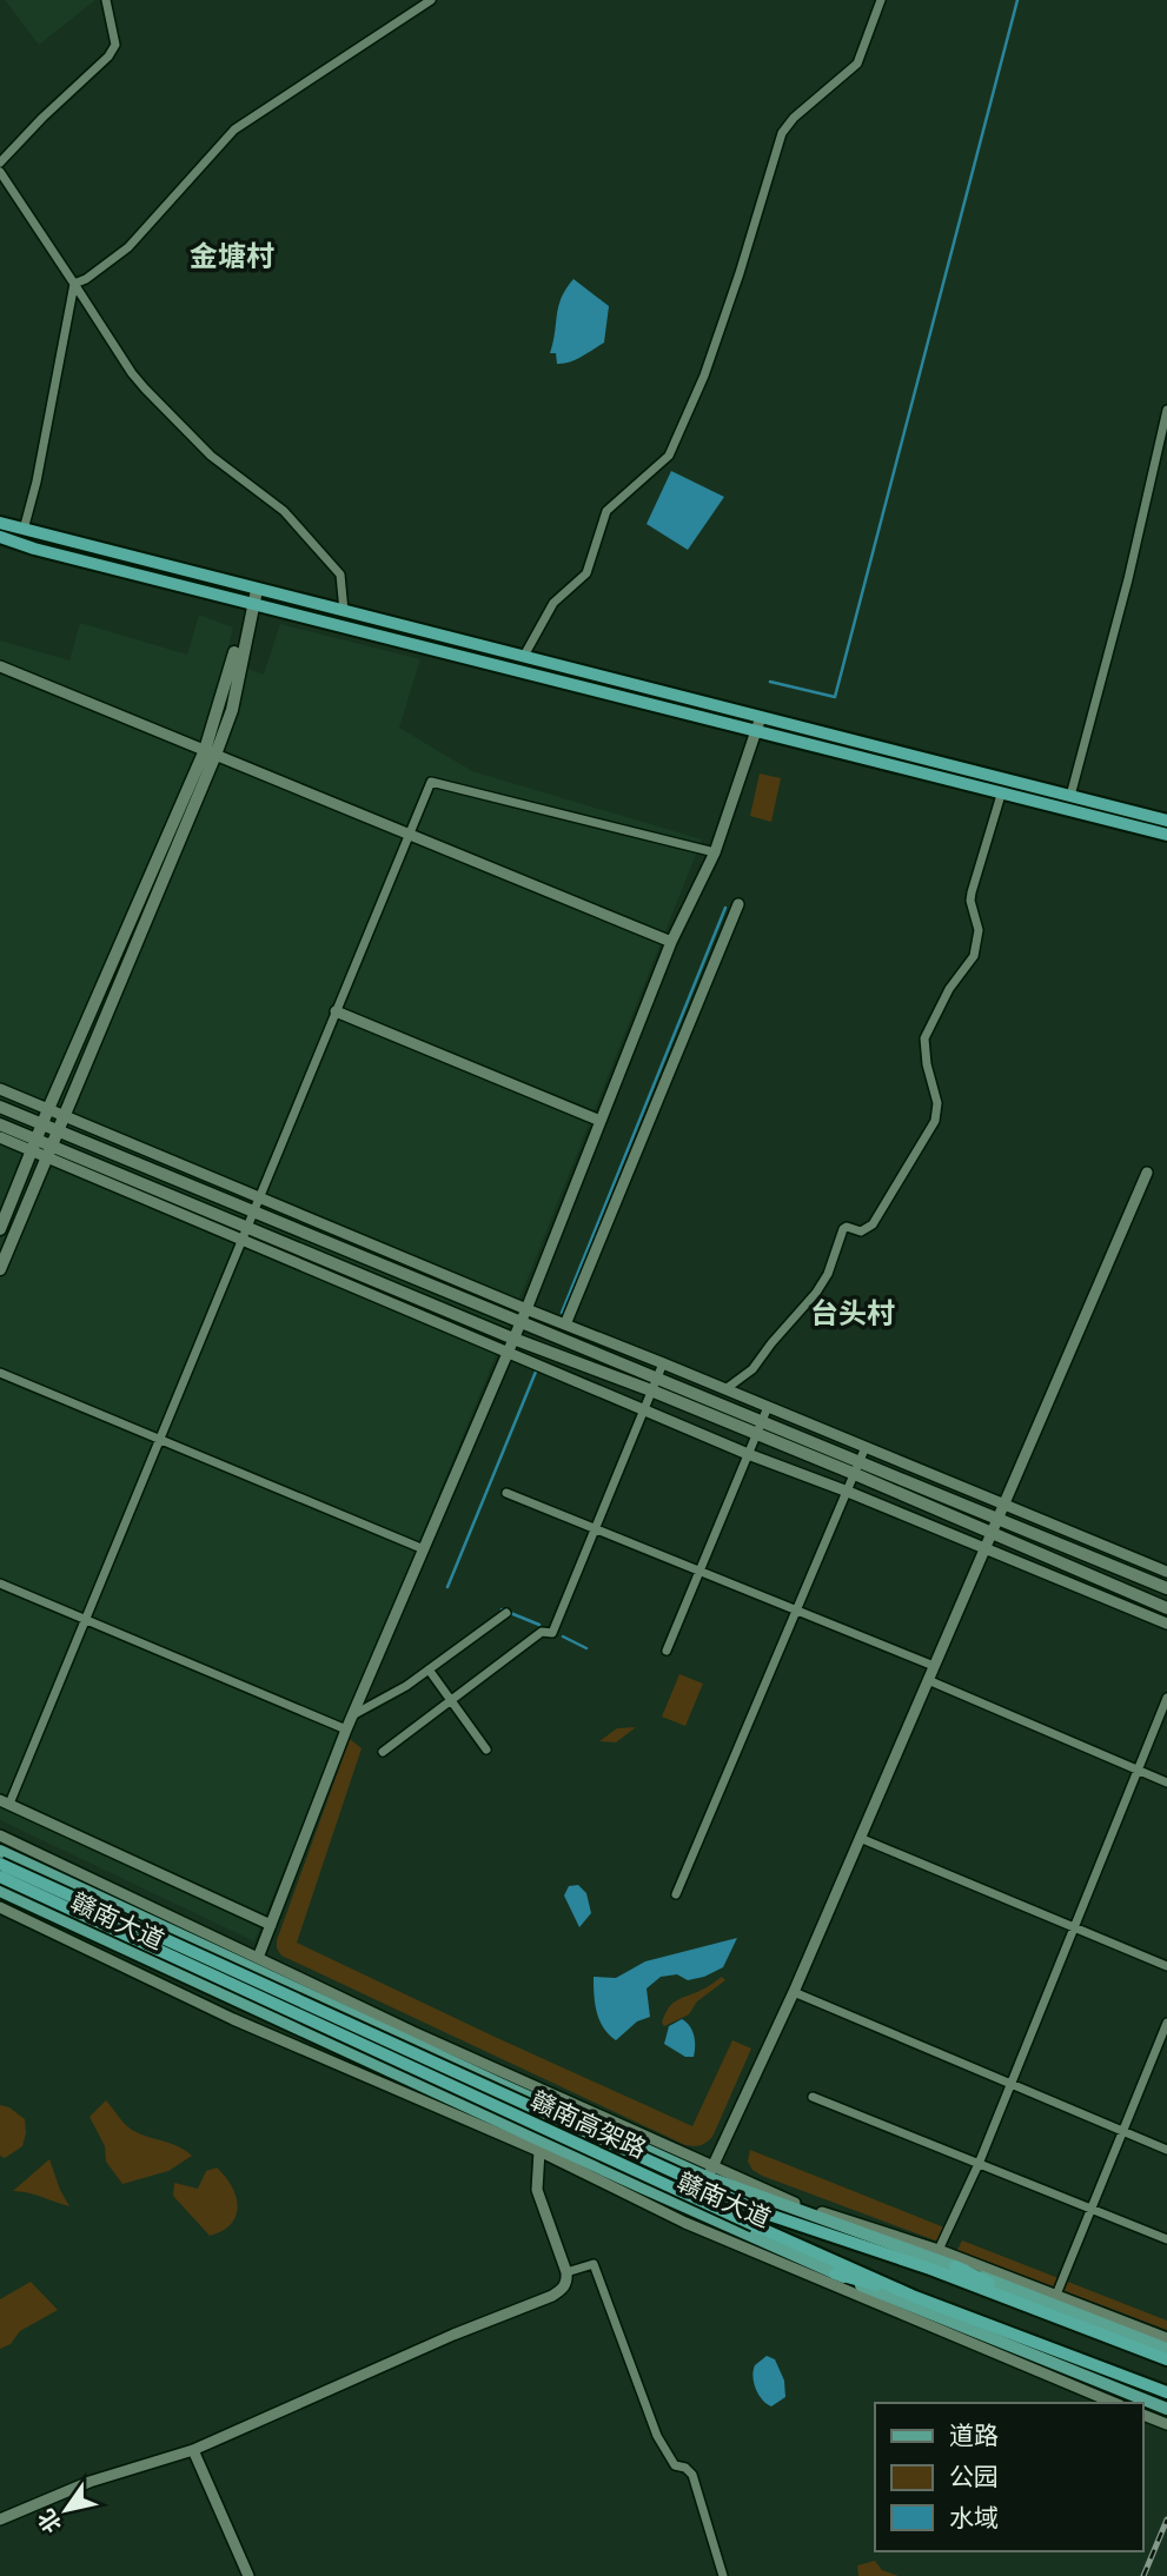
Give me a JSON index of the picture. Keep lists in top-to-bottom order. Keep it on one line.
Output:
{"streets":{"highway":["赣南高架路"],"main road":["赣南大道"]},"districts":["金塘村","台头村"],"legend":["道路","公园","水域"],"north":"bottom left"}
